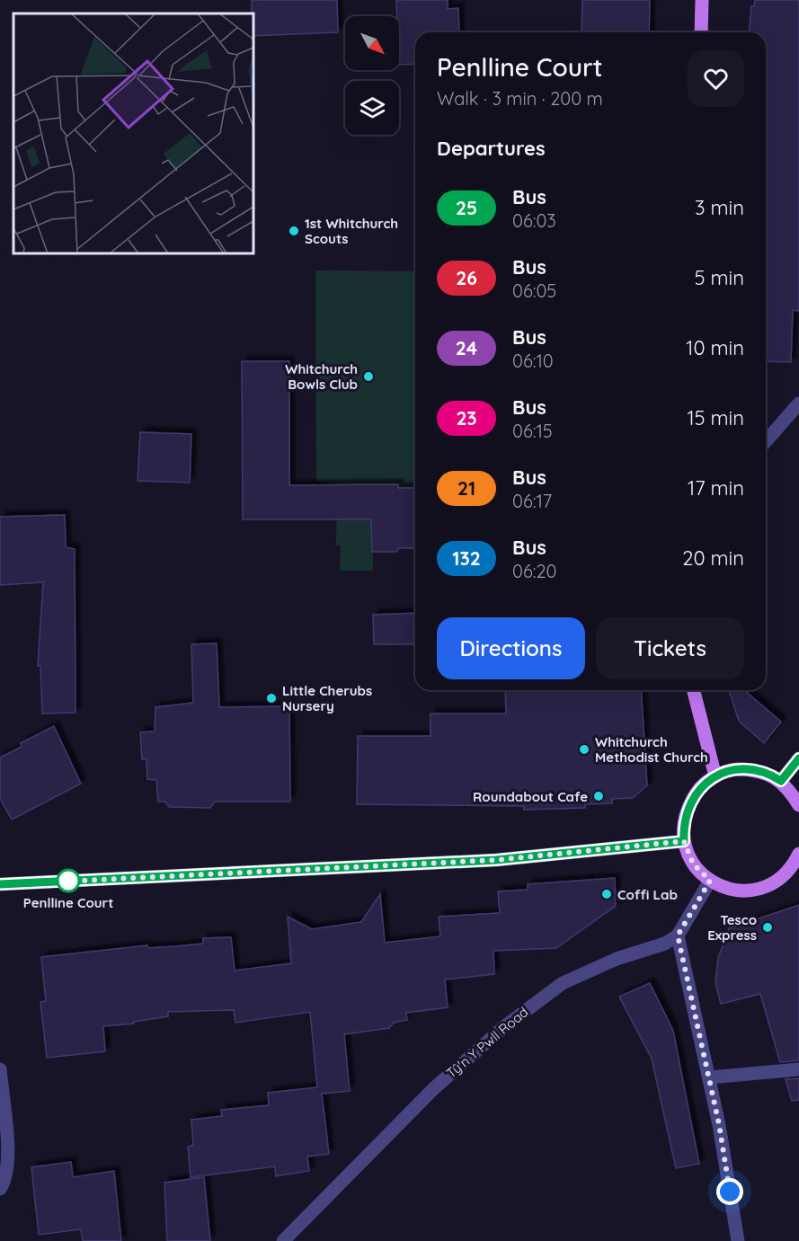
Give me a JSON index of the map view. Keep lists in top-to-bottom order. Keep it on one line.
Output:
{"streets":{"street":["Tŷ'n Y Pwll Road"]},"places":["1st Whitchurch Scouts","Whitchurch Bowls Club","Little Cherubs Nursery","Whitchurch Methodist Church","Roundabout Cafe","Penlline Court","Coffi Lab","Tesco Express"],"lines":["bus line 25"],"north":"bottom right","page":{"heading":[["Penlline Court","Walk · 3 min · 200 m"],"Departures"],"list":[{"mark":"25","name":"Bus","note":"06:03","value":"3 min"},{"mark":"26","name":"Bus","note":"06:05","value":"5 min"},{"mark":"24","name":"Bus","note":"06:10","value":"10 min"},{"mark":"23","name":"Bus","note":"06:15","value":"15 min"},{"mark":"21","name":"Bus","note":"06:17","value":"17 min"},{"mark":"132","name":"Bus","note":"06:20","value":"20 min"}],"buttons":["Directions","Tickets"]}}
